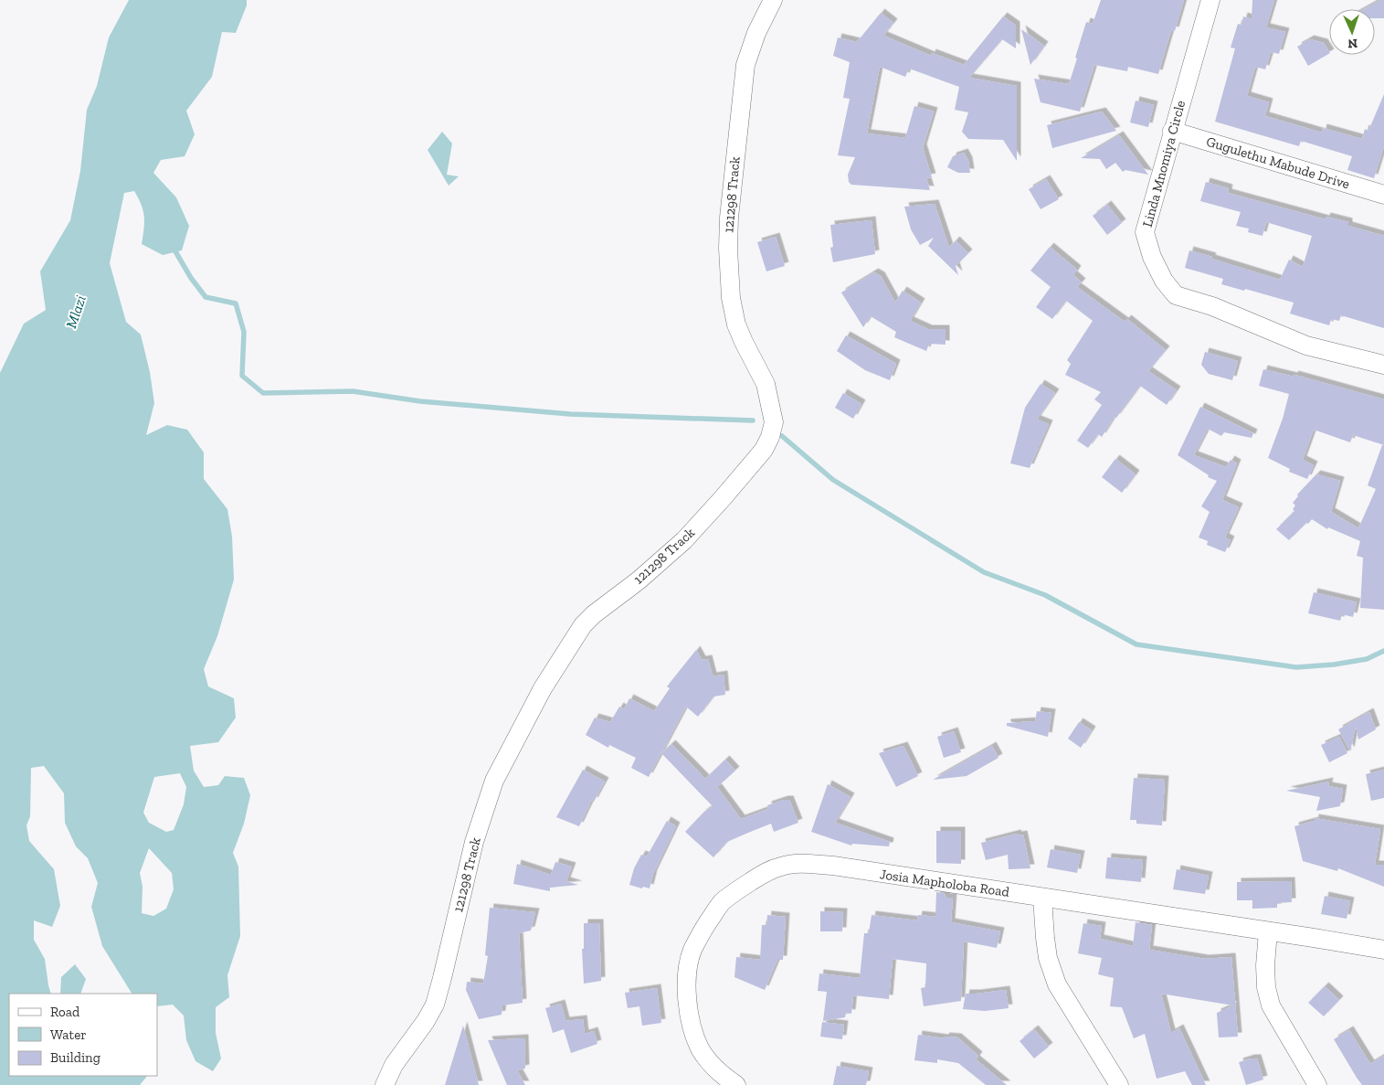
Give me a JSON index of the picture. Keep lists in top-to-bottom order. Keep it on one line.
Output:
{"streets":{"street":["Gugulethu Mabude Drive","Linda Mnomiya Circle","121298 Track","Josia Mapholoba Road"]},"crossings":[["Gugulethu Mabude Drive","Linda Mnomiya Circle"]],"water":["Mlazi"],"legend":["Road","Water","Building"],"north":"bottom"}
